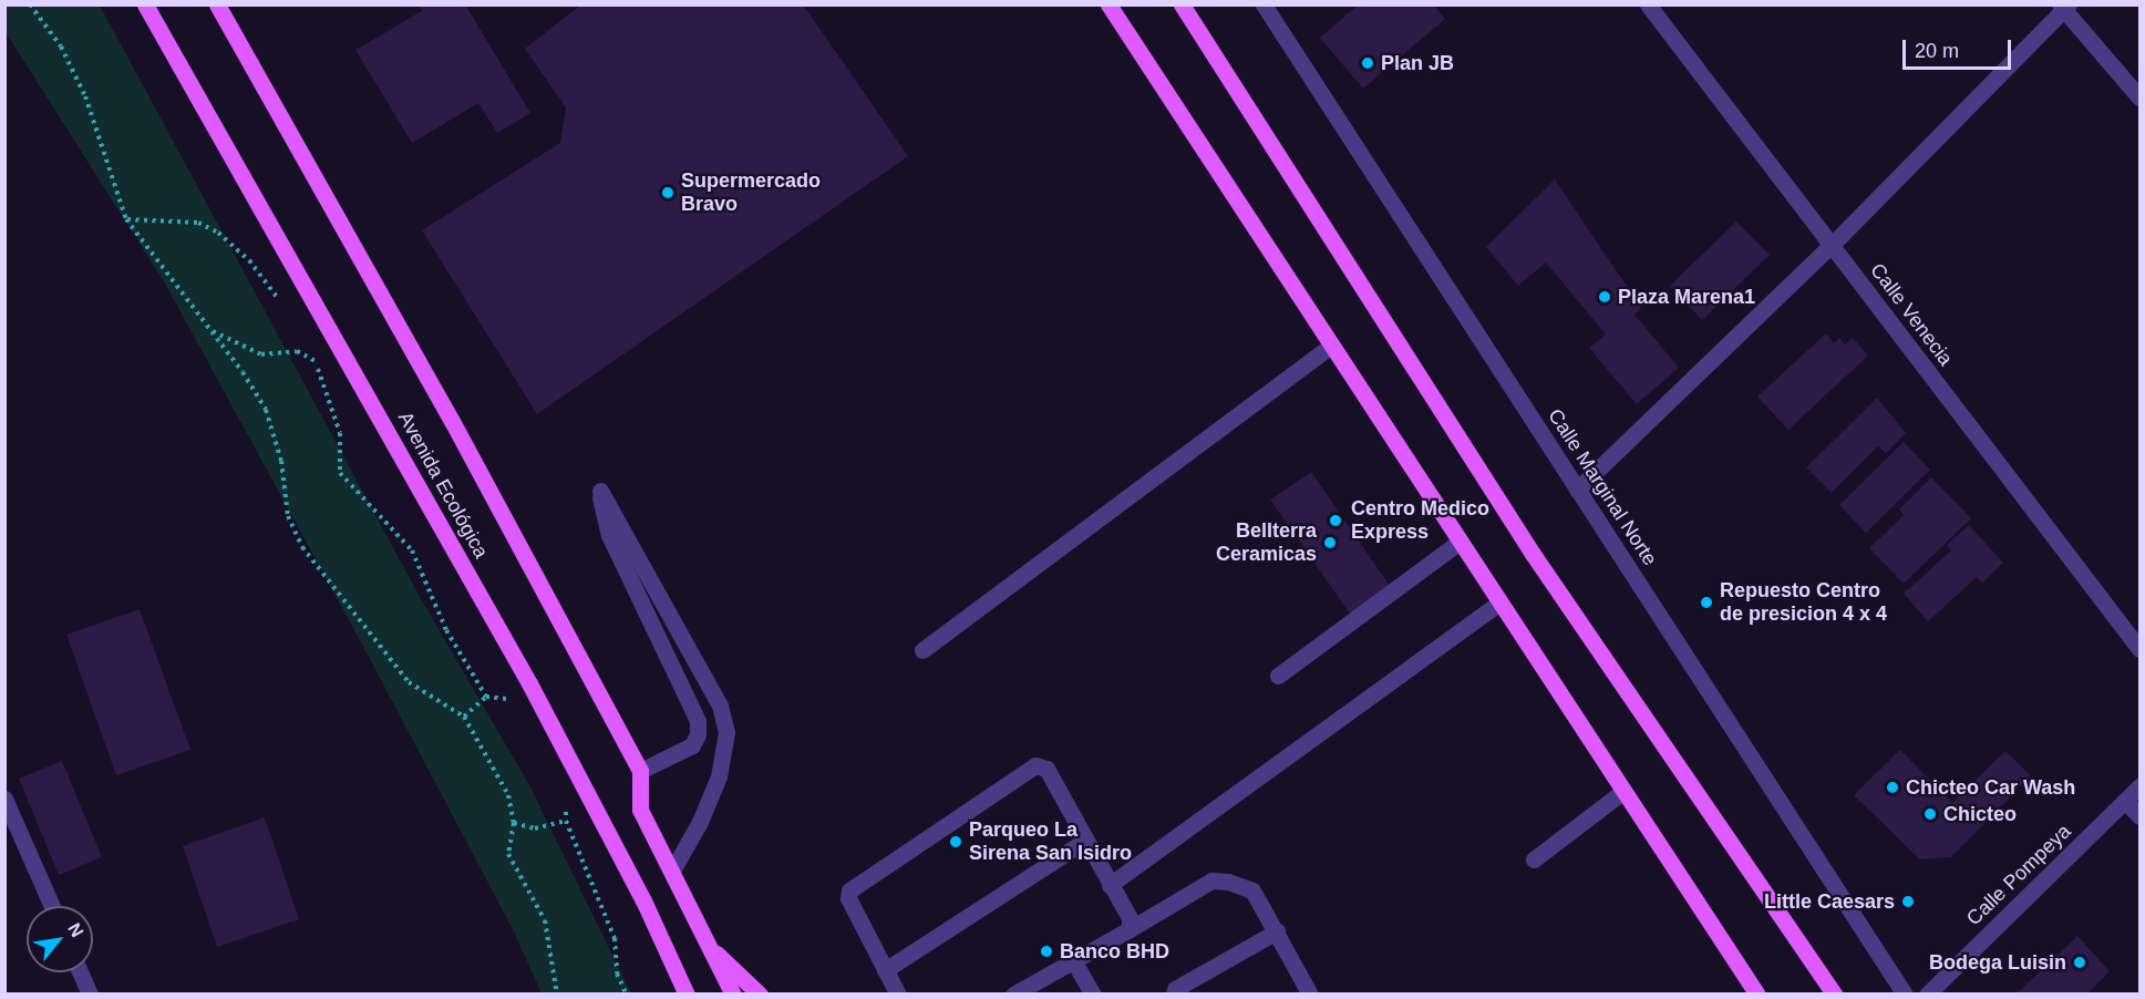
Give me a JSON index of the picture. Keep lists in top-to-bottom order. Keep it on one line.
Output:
{"streets":{"main road":["Avenida Ecológica"],"street":["Calle Venecia","Calle Marginal Norte","Calle Pompeya"]},"places":["Plan JB","Supermercado Bravo","Plaza Marena1","Centro Medico Express","Bellterra Ceramicas","Repuesto Centro de presicion 4 x 4","Chicteo Car Wash","Chicteo","Parqueo La Sirena San Isidro","Little Caesars","Banco BHD","Bodega Luisin"],"scale_bar":"20 m","north":"top right"}
